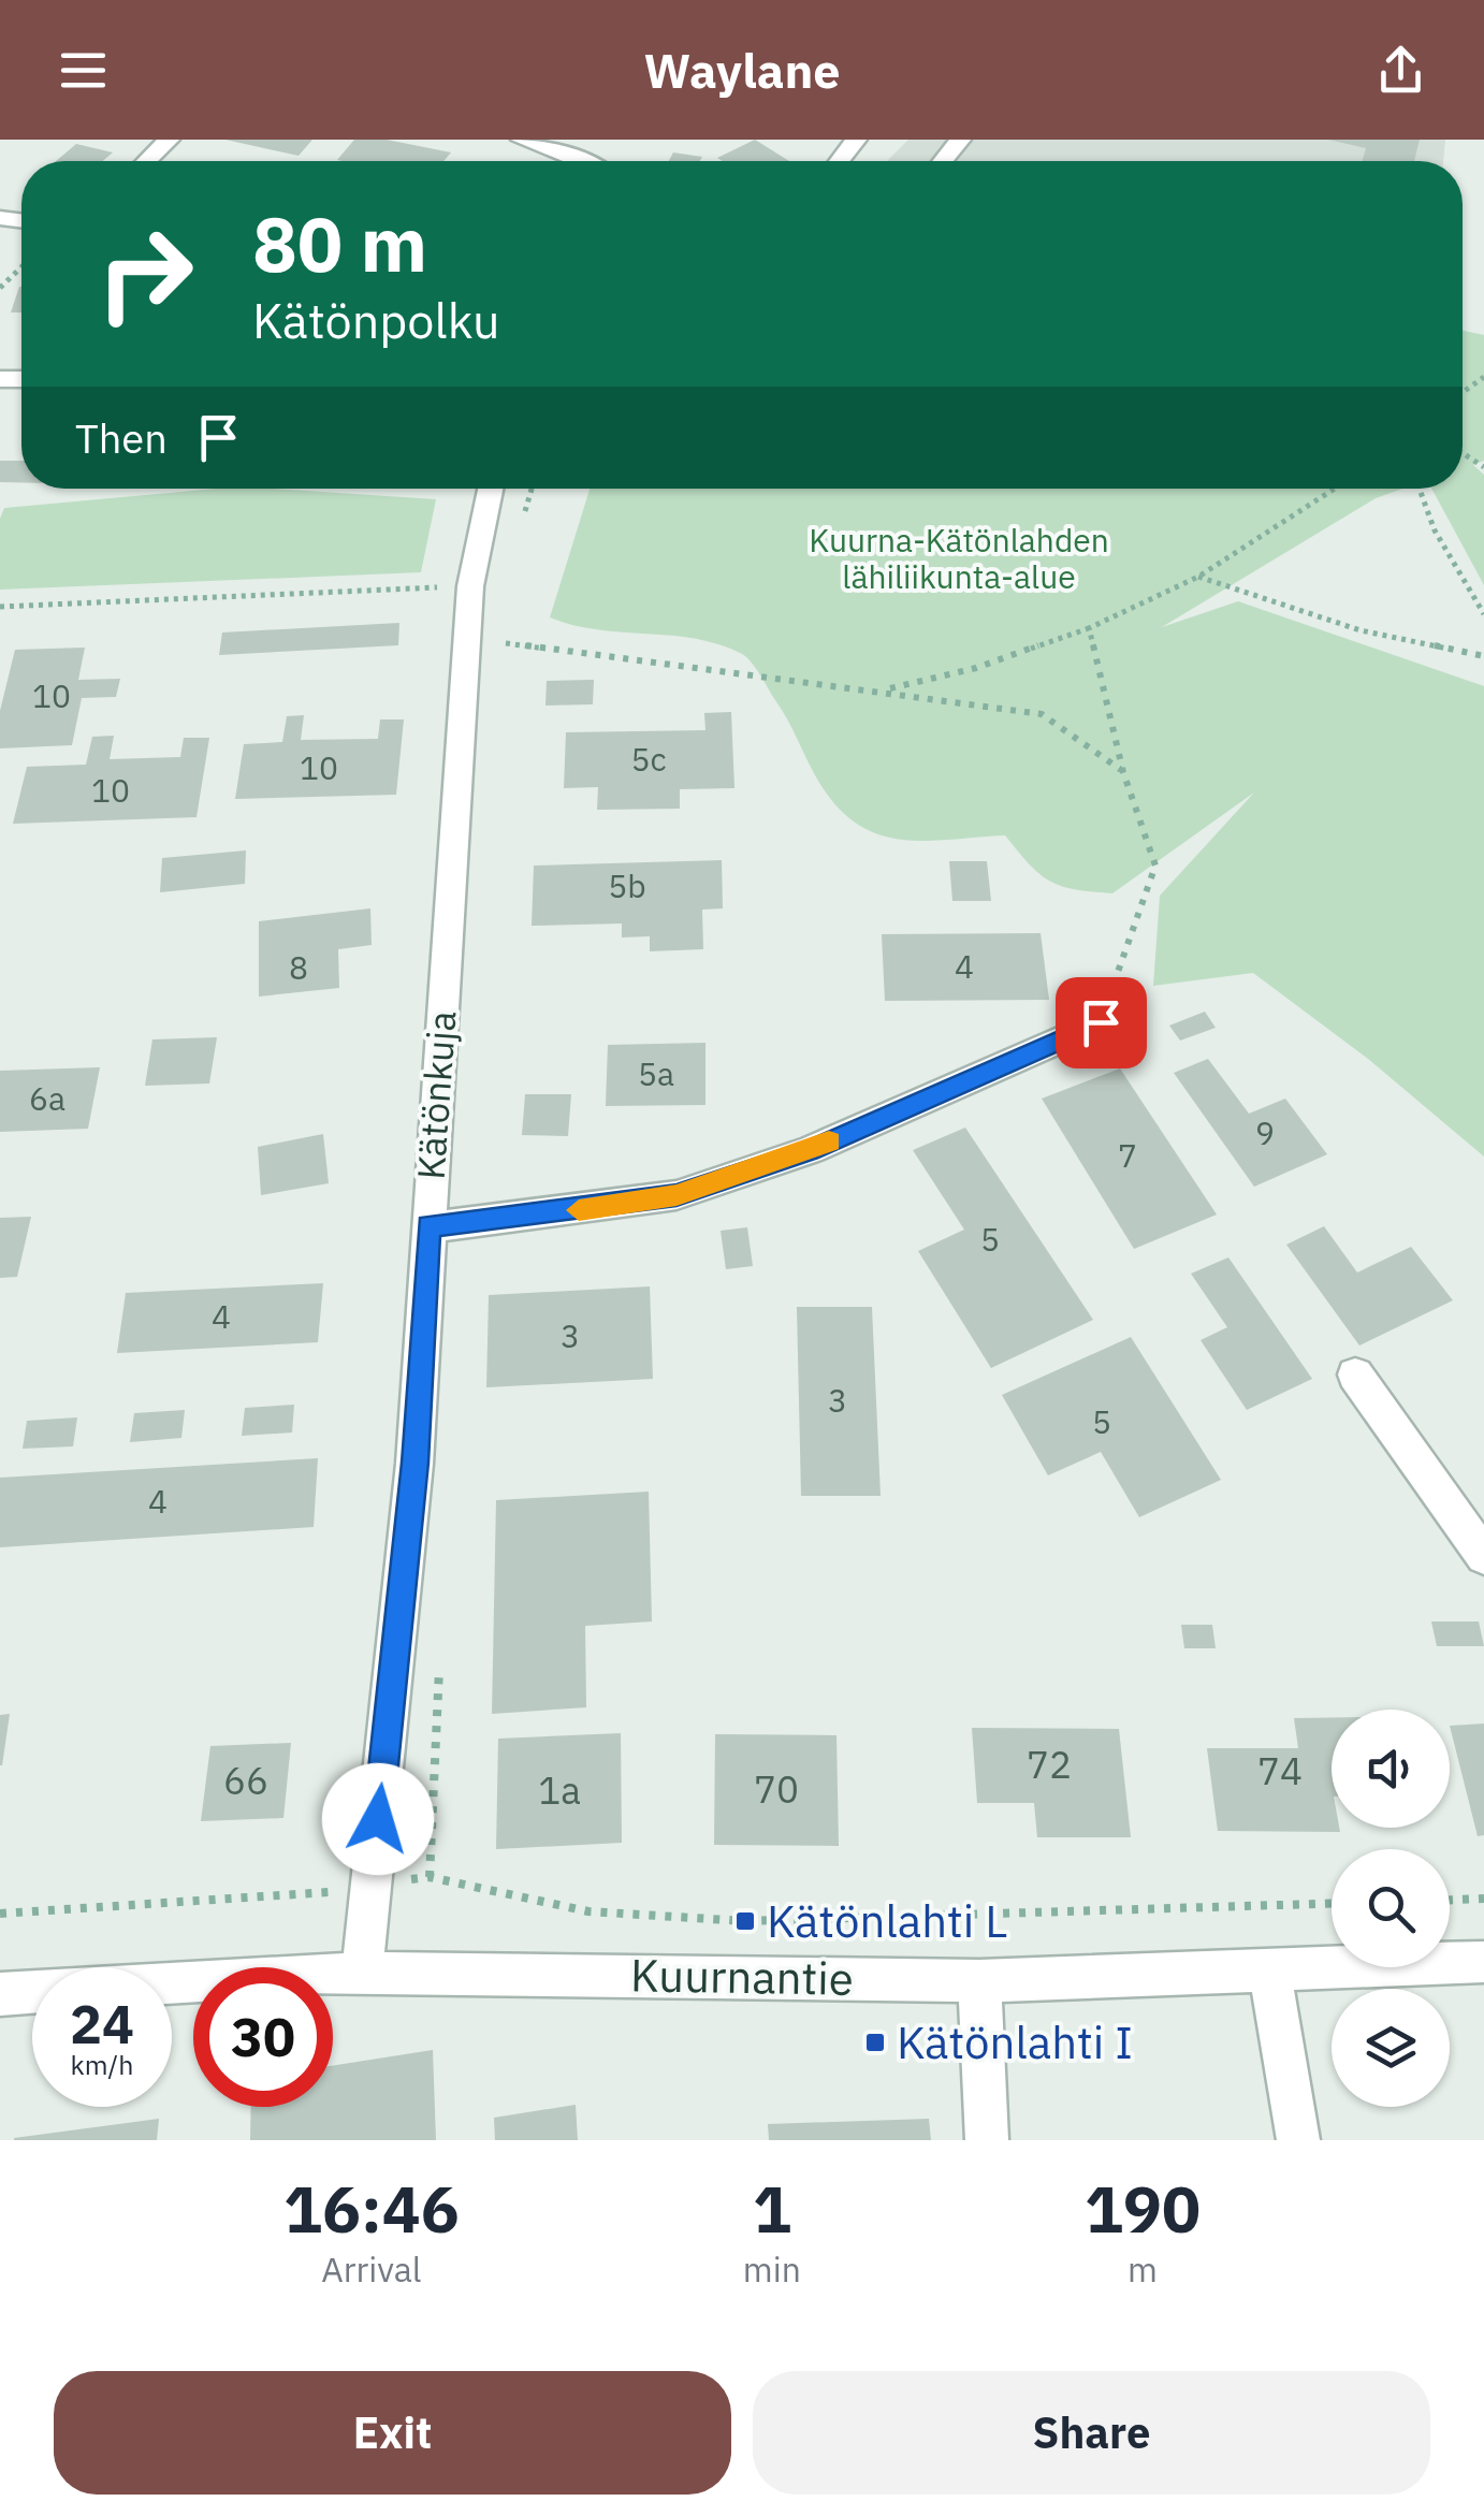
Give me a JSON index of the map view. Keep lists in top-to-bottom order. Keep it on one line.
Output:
{"streets":{"street":["Kätönkuja","Kuurnantie"]},"crossings":[["Kätönkuja","Kuurnantie"]],"parks":["Kuurna-Kätönlahden lähiliikunta-alue"],"places":{"transit":["Kätönlahti L","Kätönlahti I"]},"house_numbers":["10","5c","10","10","5b","4","8","5a","6a","9","7","5","4","3","3","5","4","72","74","66","70","1a"],"page":{"header":"Waylane","turn":["80 m","Kätönpolku"],"then":"Then","speed":"24 km/h","limit":"30","eta":["16:46","Arrival","1","min","190","m"],"buttons":["Exit","Share"]}}
